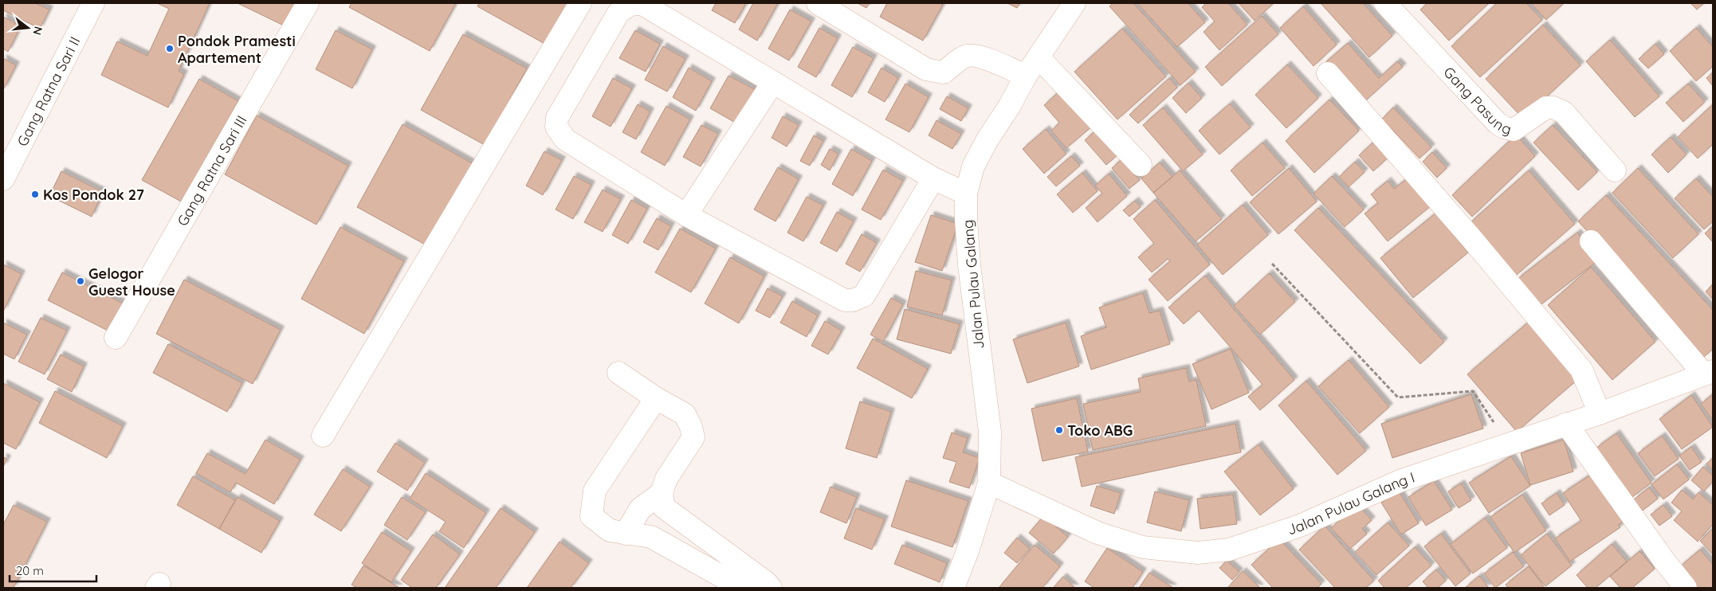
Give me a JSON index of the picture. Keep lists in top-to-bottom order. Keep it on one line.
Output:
{"streets":{"street":["Gang Ratna Sari II","Gang Pasung","Gang Ratna Sari III","Jalan Pulau Galang","Jalan Pulau Galang I"]},"crossings":[["Jalan Pulau Galang","Jalan Pulau Galang I"]],"places":["Pondok Pramesti Apartement","Kos Pondok 27","Gelogor Guest House","Toko ABG"],"scale_bar":"20 m","north":"right"}
